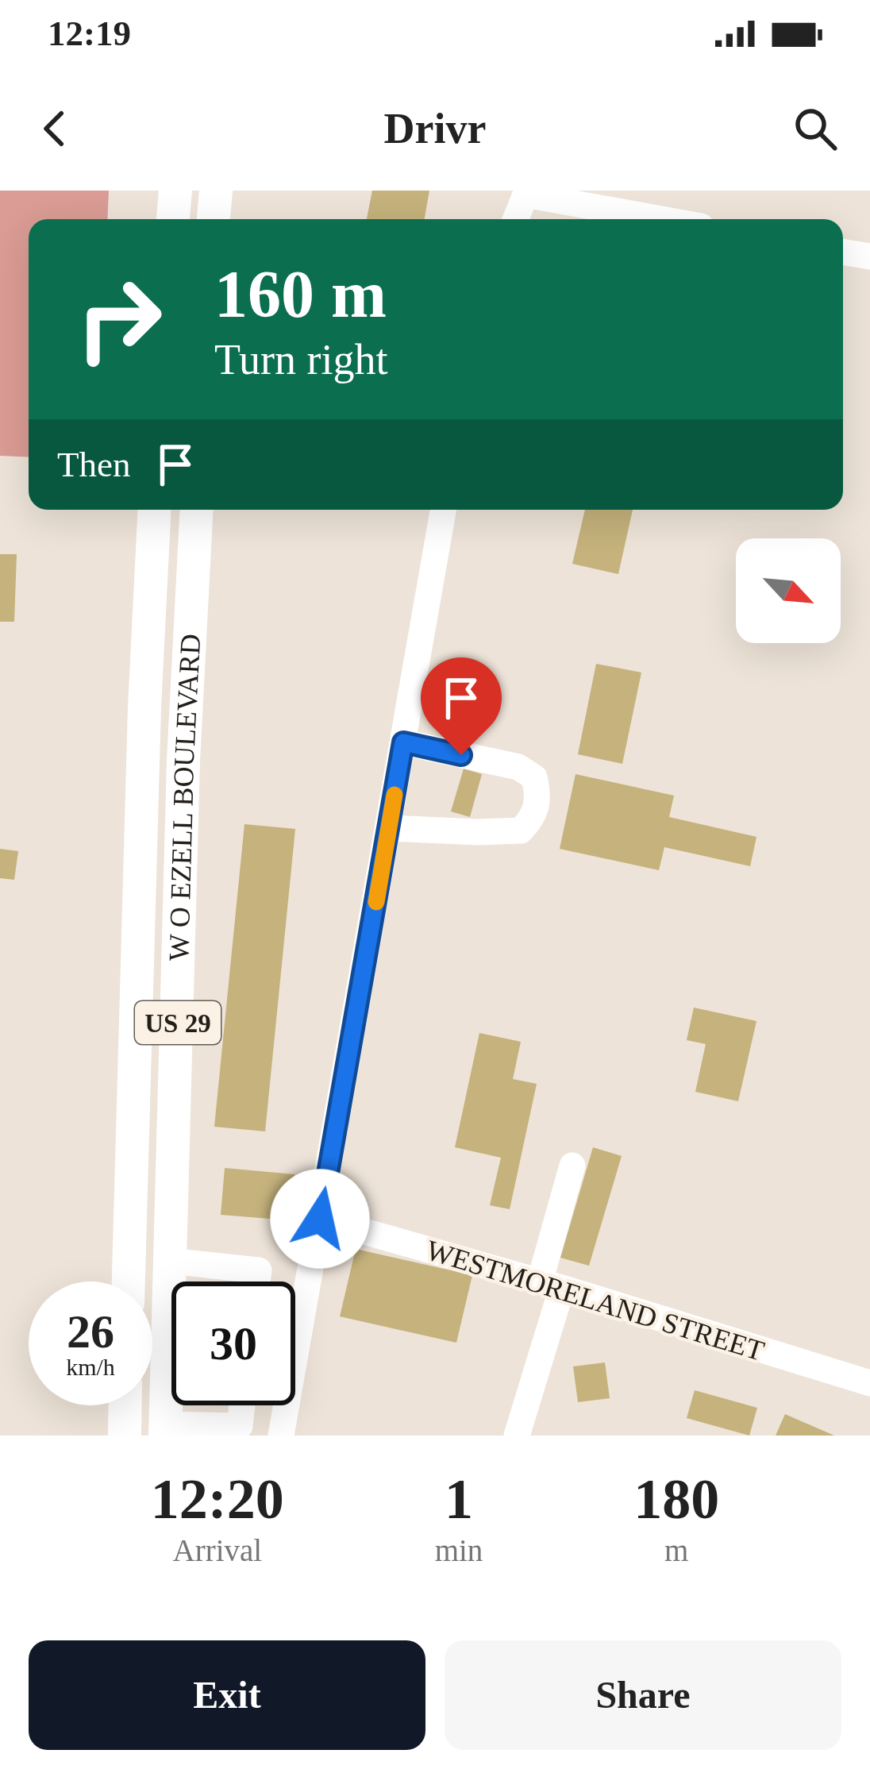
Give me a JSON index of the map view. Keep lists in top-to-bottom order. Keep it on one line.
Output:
{"streets":{"main road":["W O EZELL BOULEVARD","US 29"],"street":["WESTMORELAND STREET"]},"north":"bottom right","page":{"status":"12:19","header":"Drivr","turn":["160 m","Turn right"],"then":"Then","speed":"26 km/h","limit":"30","eta":["12:20","Arrival","1","min","180","m"],"buttons":["Exit","Share"]}}
